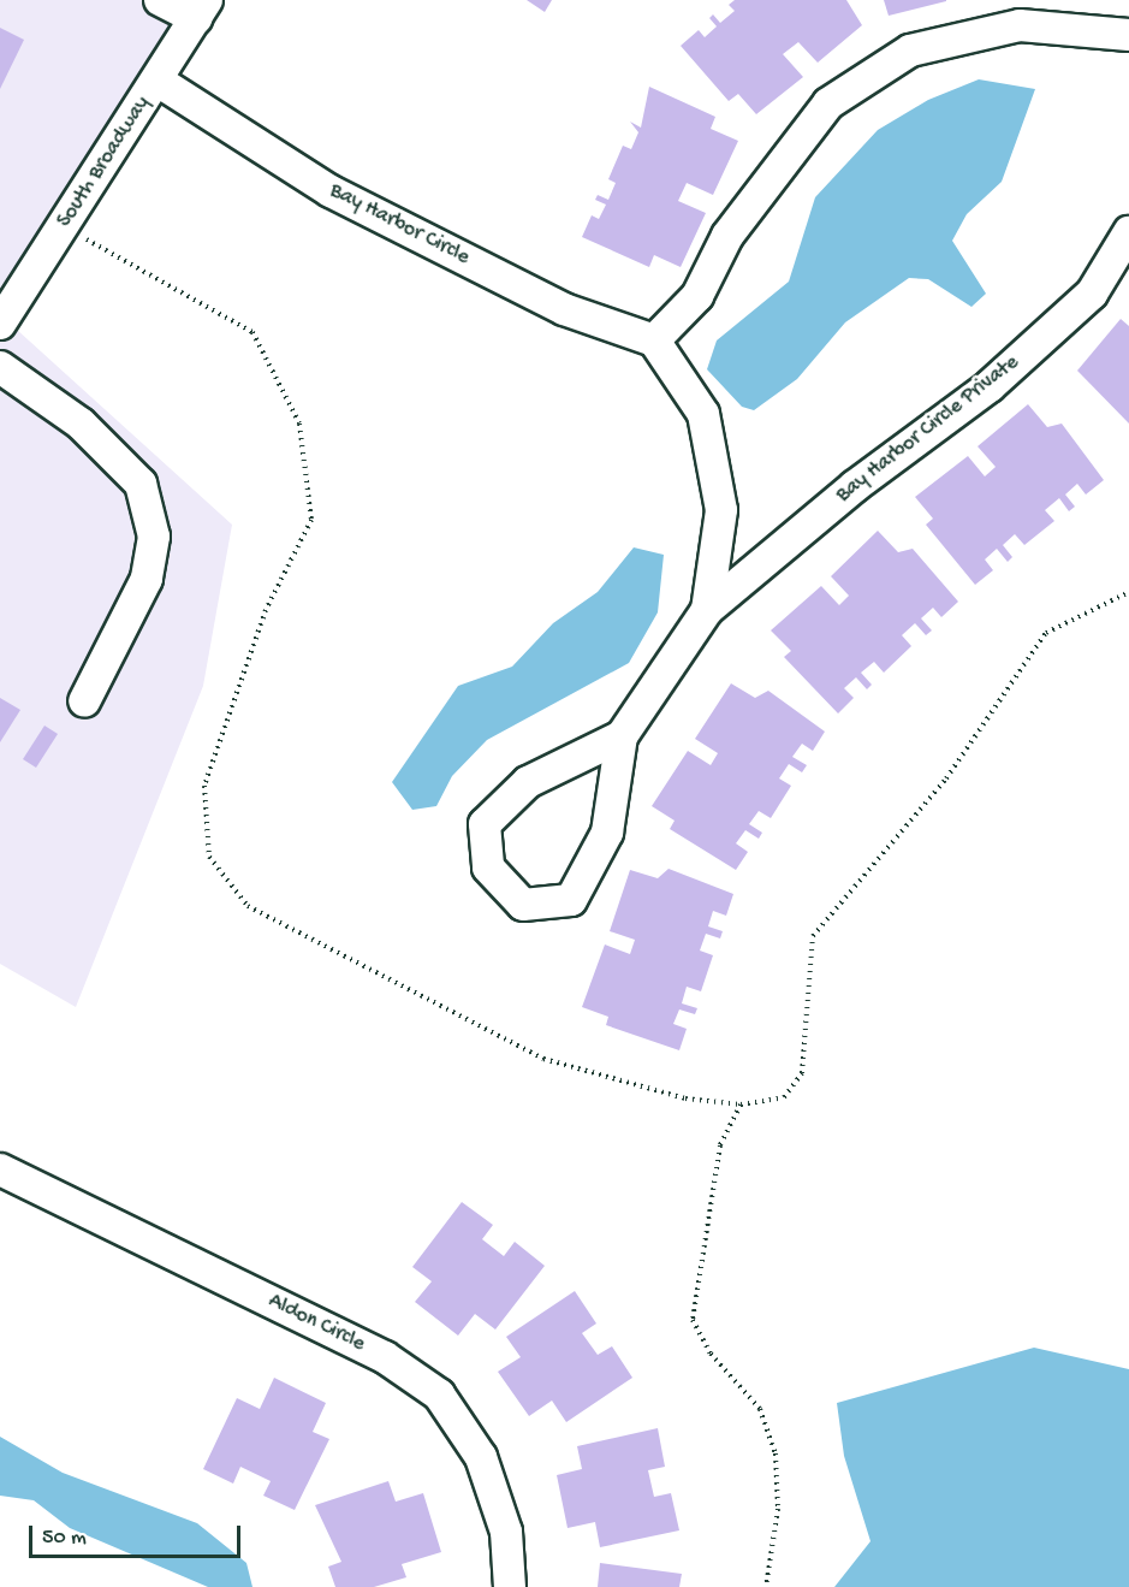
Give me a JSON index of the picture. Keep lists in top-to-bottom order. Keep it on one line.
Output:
{"streets":{"street":["South Broadway","Bay Harbor Circle","Bay Harbor Circle Private","Aldon Circle"]},"crossings":[["South Broadway","Bay Harbor Circle"],["Bay Harbor Circle","Bay Harbor Circle Private"]],"scale_bar":"50 m"}
